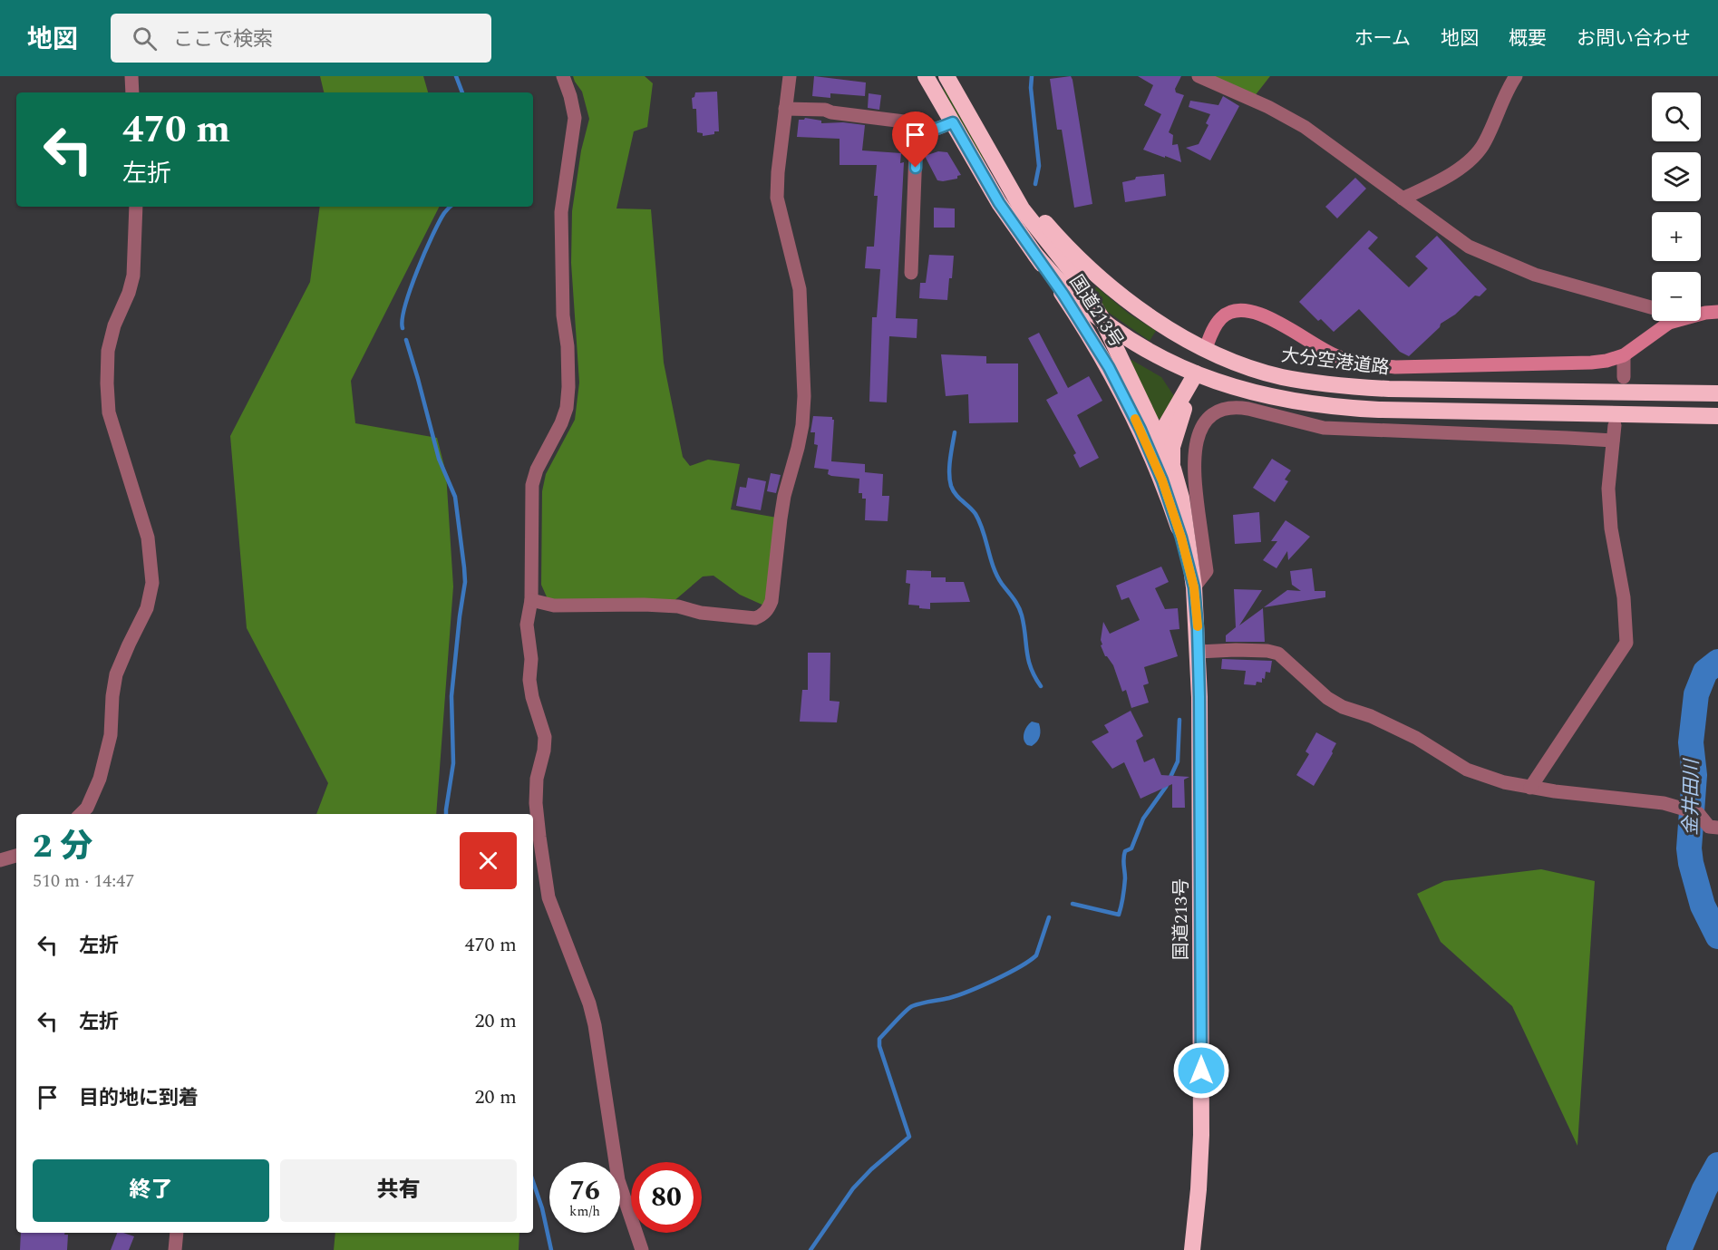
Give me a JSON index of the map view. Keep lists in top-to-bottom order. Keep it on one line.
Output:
{"streets":{"highway":["国道213号","大分空港道路"]},"crossings":[["国道213号","大分空港道路"]],"water":["金井田川"],"page":{"header":"地図","search":"ここで検索","nav":["ホーム","地図","概要","お問い合わせ"],"map_buttons":["+","−"],"turn":["470 m","左折"],"heading":["2 分","510 m · 14:47"],"list":[{"name":"左折","value":"470 m"},{"name":"左折","value":"20 m"},{"name":"目的地に到着","value":"20 m"}],"buttons":["終了","共有"],"speed":"76 km/h","limit":"80"}}
